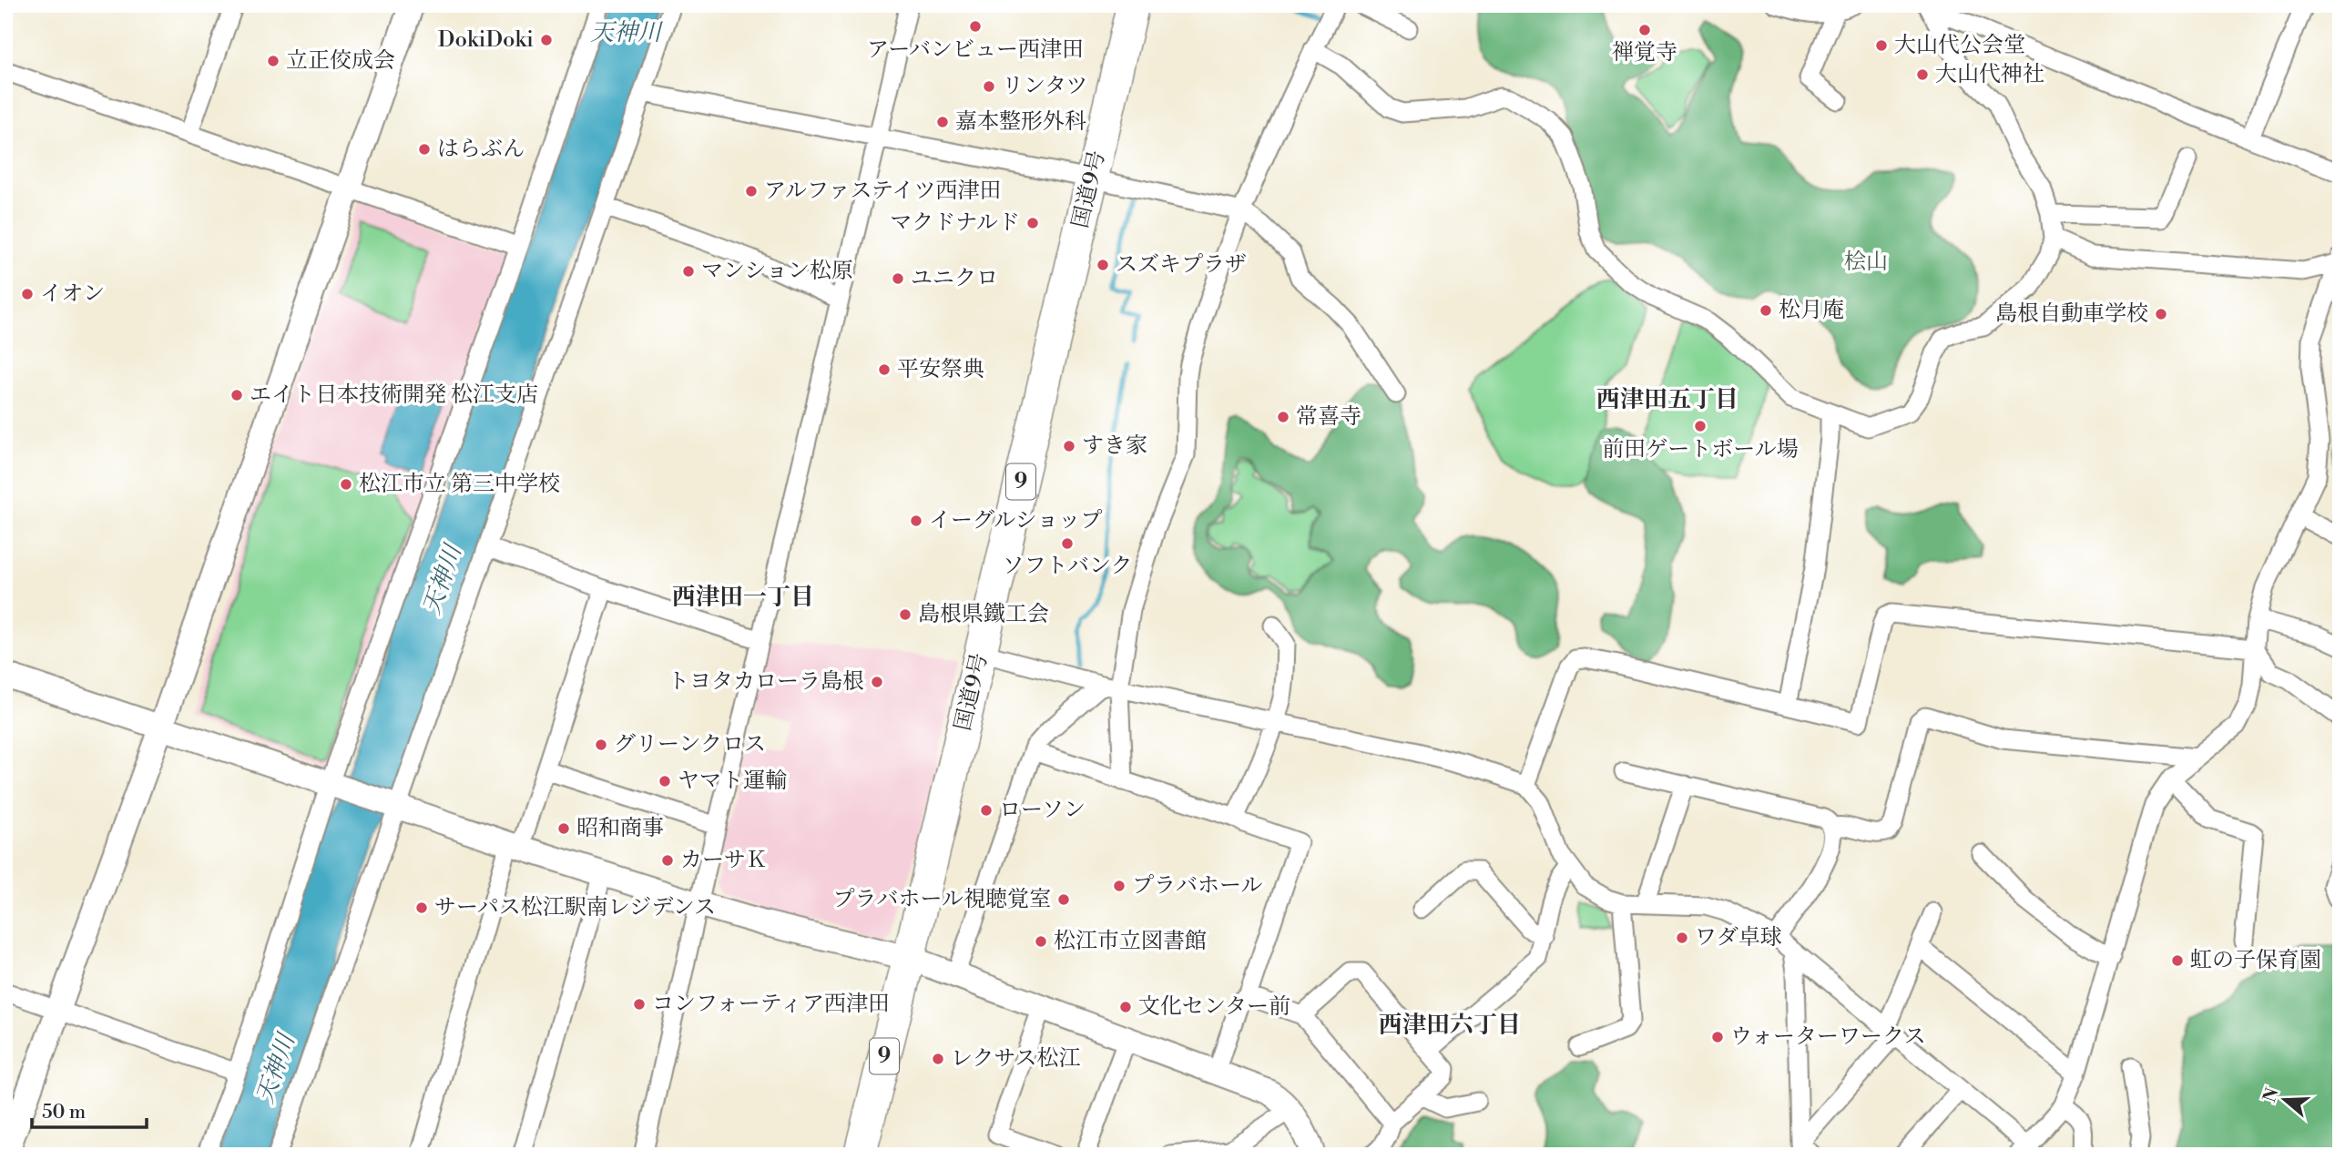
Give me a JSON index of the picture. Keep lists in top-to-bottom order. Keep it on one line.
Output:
{"streets":{"highway":["国道9号","9"]},"districts":["西津田五丁目","西津田一丁目","西津田六丁目"],"water":["天神川"],"parks":["桧山"],"places":["アーバンビュー西津田","禅覚寺","DokiDoki","大山代公会堂","立正佼成会","大山代神社","リンタツ","嘉本整形外科","はらぶん","アルファステイツ西津田","マクドナルド","スズキプラザ","マンション松原","ユニクロ","イオン","松月庵","島根自動車学校","平安祭典","エイト日本技術開発 松江支店","常喜寺","前田ゲートボール場","すき家","松江市立 第三中学校","イーグルショップ","ソフトバンク","島根県鐵工会","トヨタカローラ島根","グリーンクロス","ヤマト運輸","ローソン","昭和商事","カーサＫ","プラバホール","プラバホール視聴覚室","サーパス松江駅南レジデンス","ワダ卓球","松江市立図書館","虹の子保育園","コンフォーティア西津田","文化センター前","ウォーターワークス","レクサス松江"],"scale_bar":"50 m","north":"left"}
